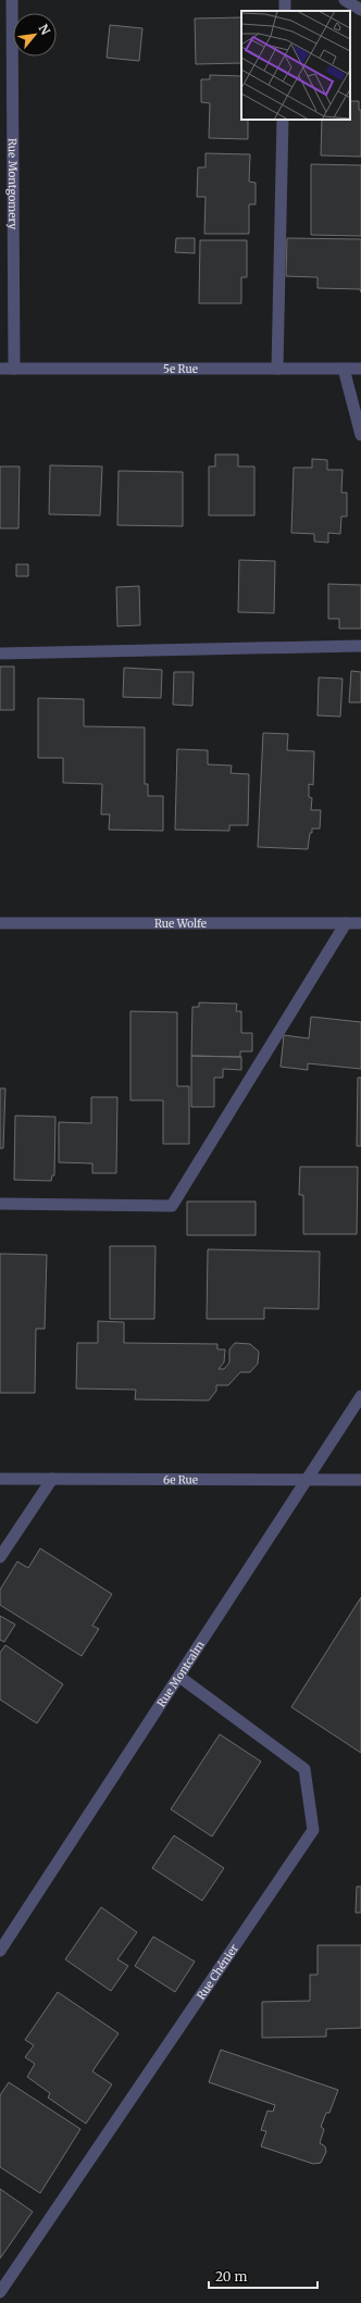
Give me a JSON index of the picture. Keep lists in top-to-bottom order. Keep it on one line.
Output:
{"streets":{"street":["Rue Montgomery","5e Rue","Rue Wolfe","6e Rue","Rue Montcalm","Rue Chénier"]},"crossings":[["Rue Montgomery","5e Rue"],["6e Rue","Rue Montcalm"],["Rue Montcalm","Rue Chénier"]],"scale_bar":"20 m","north":"top right"}
